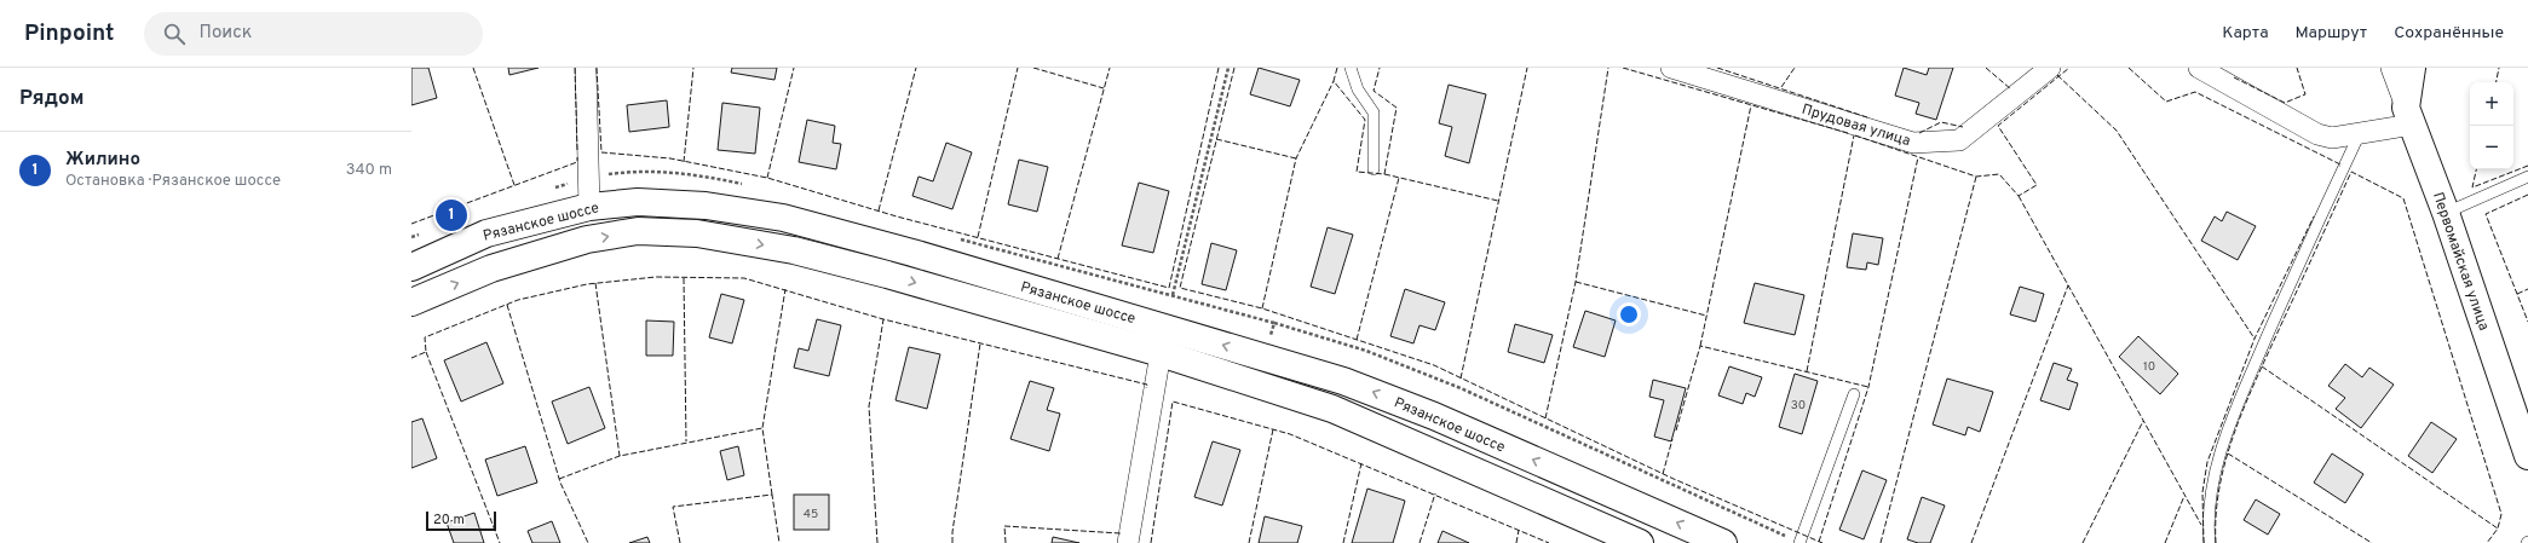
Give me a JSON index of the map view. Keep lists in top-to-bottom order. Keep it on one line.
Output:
{"streets":{"main road":["Рязанское шоссе","Первомайская улица"],"street":["Прудовая улица"]},"house_numbers":["10","30","45"],"scale_bar":"20 m","page":{"header":"Pinpoint","search":"Поиск","nav":["Карта","Маршрут","Сохранённые"],"heading":"Рядом","map_buttons":["+","−"],"list":[{"mark":"1","name":"Жилино","note":"Остановка · Рязанское шоссе","value":"340 m"}],"pins":"1","scale":"20 m"}}
